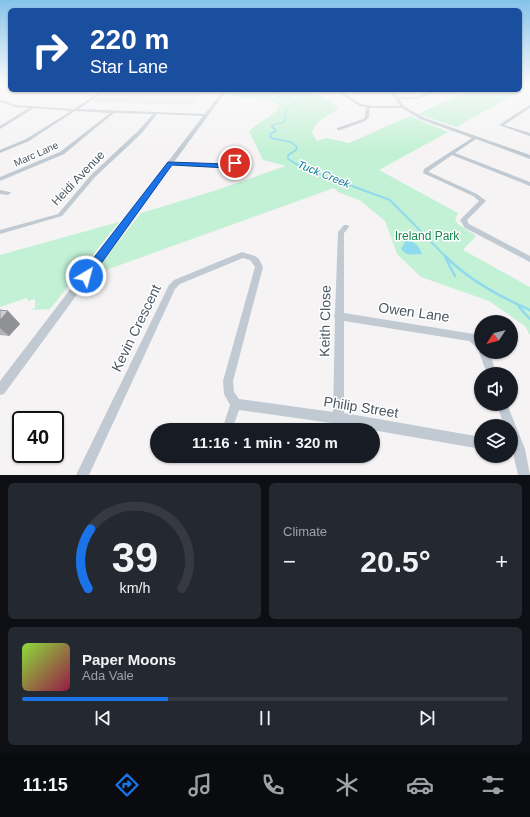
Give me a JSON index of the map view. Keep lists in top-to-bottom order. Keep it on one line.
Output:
{"streets":{"street":["Marc Lane","Heidi Avenue","Owen Lane","Keith Close","Kevin Crescent","Philip Street"]},"crossings":[["Owen Lane","Keith Close"],["Keith Close","Philip Street"],["Kevin Crescent","Philip Street"]],"water":["Tuck Creek"],"parks":["Ireland Park"],"north":"bottom left","page":{"turn":["220 m","Star Lane"],"limit":"40","trip":"11:16 · 1 min · 320 m","tile":"Climate","heat":["−","20.5°","+"],"song":["Paper Moons","Ada Vale"],"tabs":"11:15","gauge":["39","km/h"]}}
